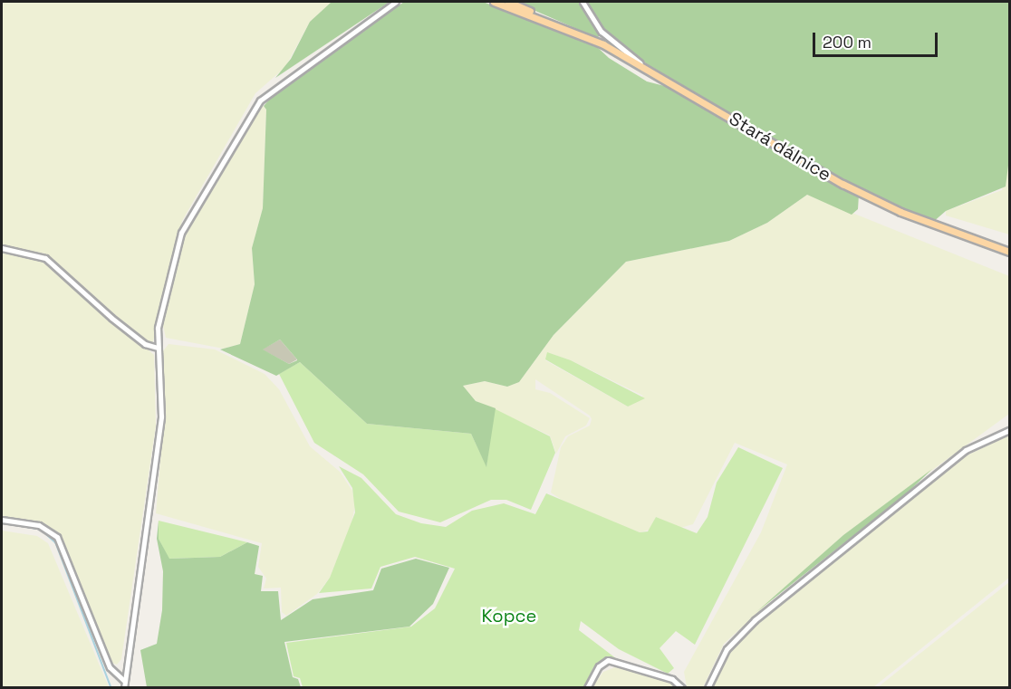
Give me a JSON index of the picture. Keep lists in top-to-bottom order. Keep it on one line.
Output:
{"streets":{"main road":["Stará dálnice"]},"parks":["Kopce"],"scale_bar":"200 m"}
